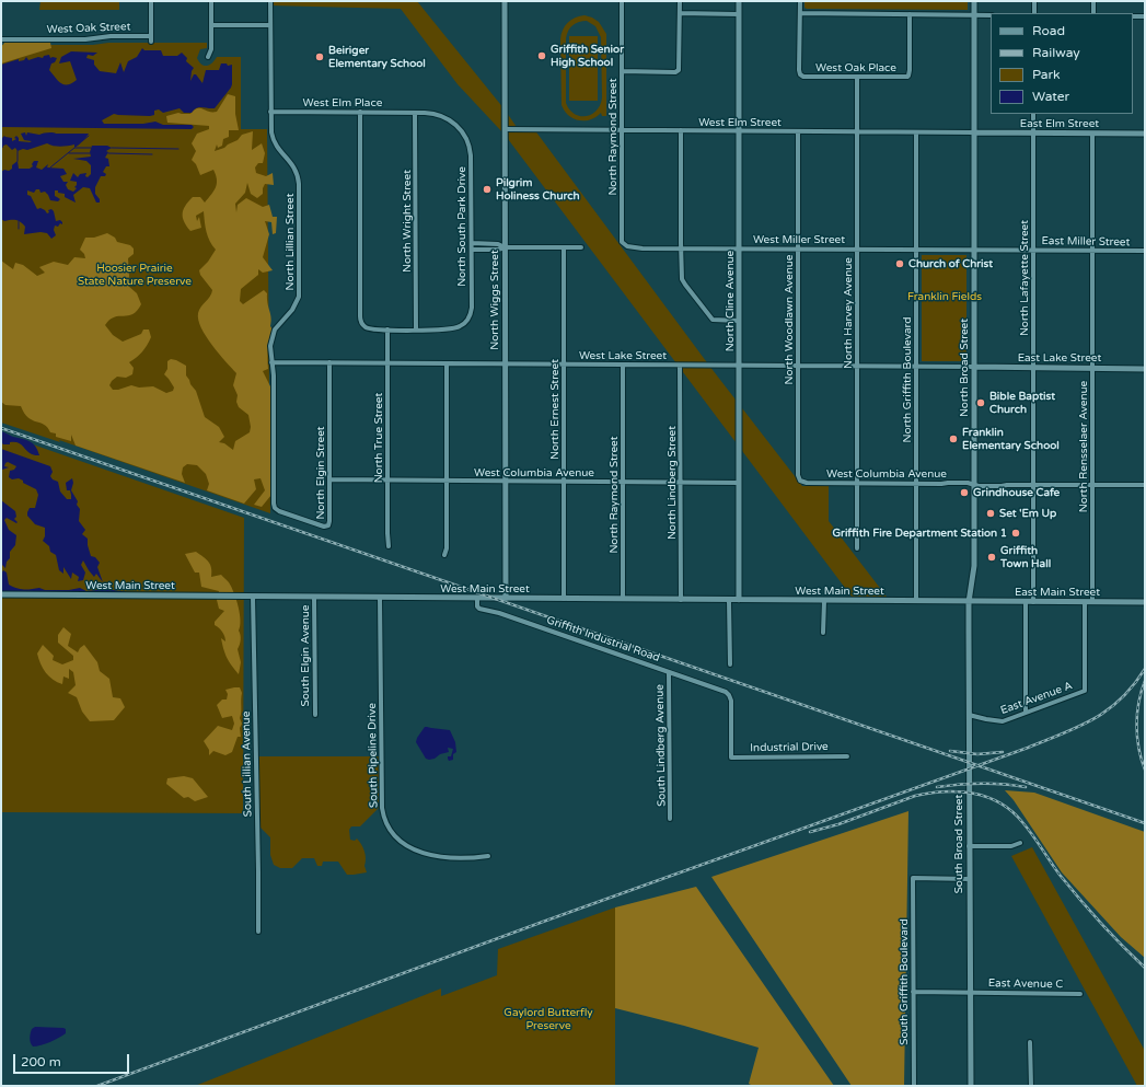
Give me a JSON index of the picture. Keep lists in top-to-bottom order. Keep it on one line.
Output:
{"streets":{"street":["West Oak Street","West Oak Place","West Elm Place","West Elm Street","East Elm Street","North Raymond Street","North Wright Street","North South Park Drive","West Miller Street","North Lillian Street","East Miller Street","North Lafayette Street","North Wiggs Street","North Cline Avenue","North Harvey Avenue","North Woodlawn Avenue","West Lake Street","East Lake Street","North Broad Street","North Griffith Boulevard","North Ernest Street","North True Street","North Rensselaer Avenue","North Elgin Street","West Columbia Avenue","North Lindberg Street","West Main Street","East Main Street","Griffith Industrial Road","South Elgin Avenue","East Avenue A","South Lindberg Avenue","Industrial Drive","South Pipeline Drive","South Lillian Avenue","South Broad Street","South Griffith Boulevard","East Avenue C"]},"crossings":[["West Oak Place","North Harvey Avenue"],["West Elm Place","North Wright Street"],["West Elm Place","North South Park Drive"],["West Elm Place","North Lillian Street"],["West Elm Street","East Elm Street"],["West Elm Street","North Raymond Street"],["West Elm Street","North Wiggs Street"],["West Elm Street","North Cline Avenue"],["West Elm Street","North Harvey Avenue"],["West Elm Street","North Woodlawn Avenue"],["West Elm Street","North Broad Street"],["West Elm Street","North Griffith Boulevard"],["East Elm Street","North Lafayette Street"],["East Elm Street","North Broad Street"],["East Elm Street","North Rensselaer Avenue"],["North Raymond Street","West Miller Street"],["North Raymond Street","West Lake Street"],["North Raymond Street","West Columbia Avenue"],["North Raymond Street","West Main Street"],["North Wright Street","North South Park Drive"],["North South Park Drive","North True Street"],["West Miller Street","East Miller Street"],["West Miller Street","North Cline Avenue"],["West Miller Street","North Harvey Avenue"],["West Miller Street","North Woodlawn Avenue"],["West Miller Street","North Broad Street"],["West Miller Street","North Griffith Boulevard"],["North Lillian Street","West Lake Street"],["North Lillian Street","North Elgin Street"],["East Miller Street","North Lafayette Street"],["East Miller Street","North Broad Street"],["East Miller Street","North Rensselaer Avenue"],["North Lafayette Street","East Lake Street"],["North Lafayette Street","West Columbia Avenue"],["North Lafayette Street","East Main Street"],["North Wiggs Street","West Lake Street"],["North Wiggs Street","West Columbia Avenue"],["North Wiggs Street","West Main Street"],["North Cline Avenue","West Lake Street"],["North Cline Avenue","West Columbia Avenue"],["North Cline Avenue","West Main Street"],["North Harvey Avenue","West Lake Street"],["North Harvey Avenue","West Columbia Avenue"],["North Woodlawn Avenue","West Lake Street"],["North Woodlawn Avenue","West Columbia Avenue"],["West Lake Street","East Lake Street"],["West Lake Street","North Broad Street"],["West Lake Street","North Griffith Boulevard"],["West Lake Street","North Ernest Street"],["West Lake Street","North True Street"],["West Lake Street","North Elgin Street"],["West Lake Street","North Lindberg Street"],["East Lake Street","North Broad Street"],["East Lake Street","North Rensselaer Avenue"],["North Broad Street","West Columbia Avenue"],["North Broad Street","West Main Street"],["North Broad Street","East Main Street"],["North Broad Street","South Broad Street"],["North Griffith Boulevard","West Columbia Avenue"],["North Griffith Boulevard","West Main Street"],["North Ernest Street","West Columbia Avenue"],["North Ernest Street","West Main Street"],["North True Street","West Columbia Avenue"],["North Rensselaer Avenue","West Columbia Avenue"],["North Rensselaer Avenue","East Main Street"],["North Elgin Street","West Columbia Avenue"],["West Columbia Avenue","North Lindberg Street"],["North Lindberg Street","West Main Street"],["West Main Street","East Main Street"],["West Main Street","Griffith Industrial Road"],["West Main Street","South Elgin Avenue"],["West Main Street","South Pipeline Drive"],["West Main Street","South Lillian Avenue"],["West Main Street","South Broad Street"],["East Main Street","East Avenue A"],["East Main Street","South Broad Street"],["Griffith Industrial Road","South Lindberg Avenue"],["Griffith Industrial Road","Industrial Drive"],["East Avenue A","South Broad Street"],["South Broad Street","South Griffith Boulevard"],["South Broad Street","East Avenue C"],["South Griffith Boulevard","East Avenue C"]],"parks":["Hoosier Prairie State Nature Preserve","Franklin Fields","Gaylord Butterfly Preserve"],"places":["Griffith Senior High School","Beiriger Elementary School","Pilgrim Holiness Church","Church of Christ","Bible Baptist Church","Franklin Elementary School","Grindhouse Cafe","Set 'Em Up","Griffith Fire Department Station 1","Griffith Town Hall"],"legend":["Road","Railway","Park","Water"],"scale_bar":"200 m"}
